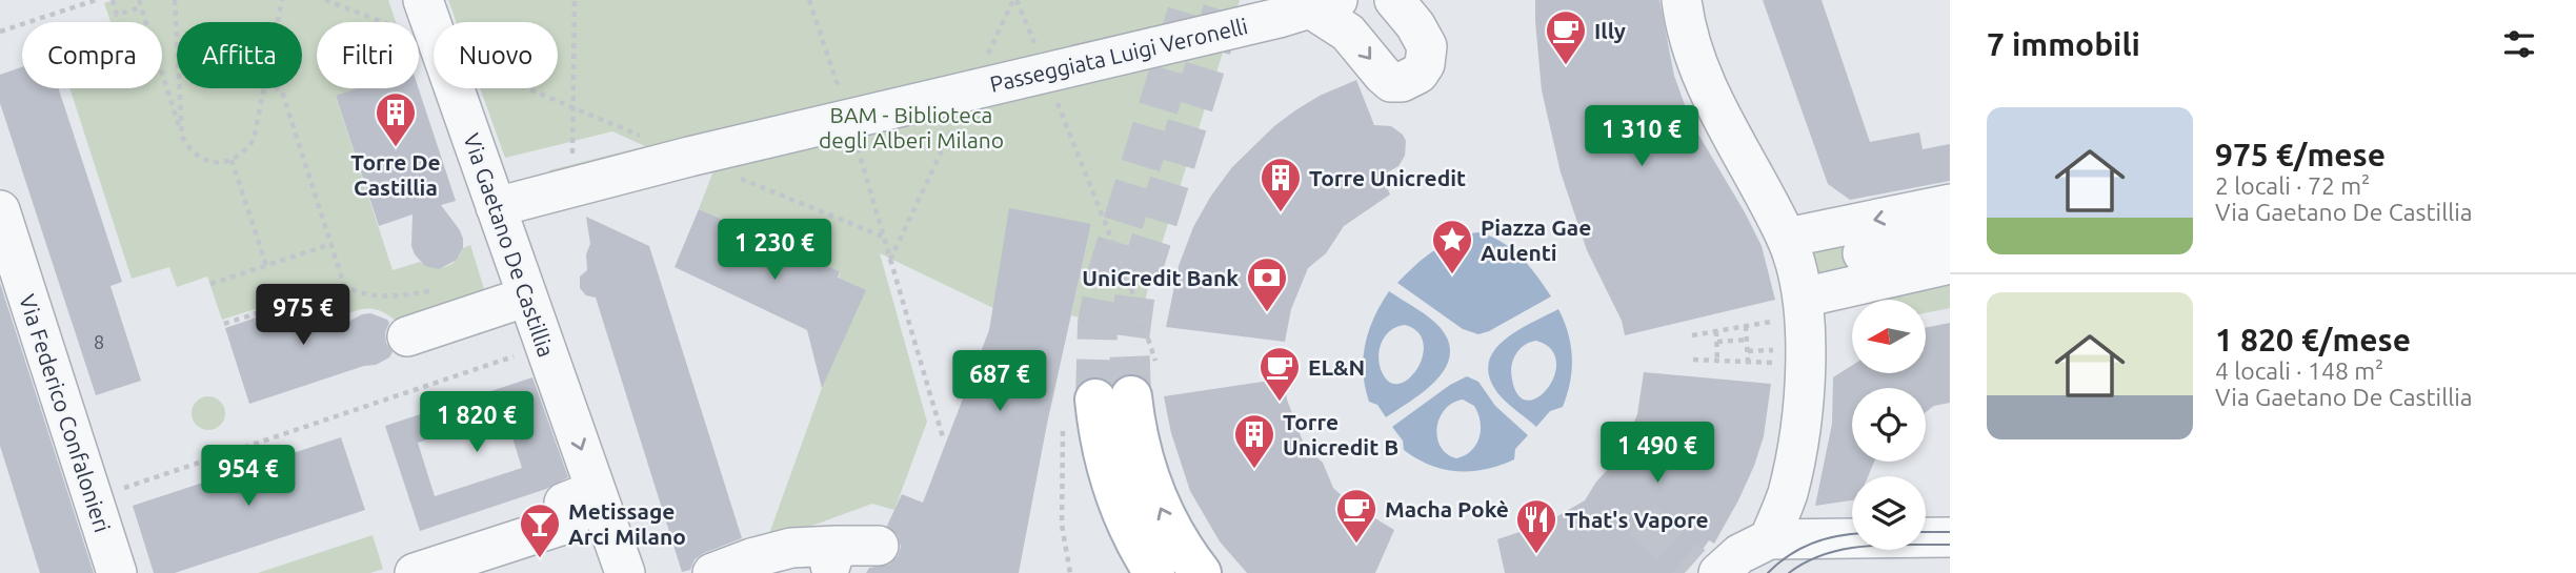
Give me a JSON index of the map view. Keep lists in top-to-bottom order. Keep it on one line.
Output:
{"streets":{"street":["Passeggiata Luigi Veronelli","Via Gaetano De Castillia","Via Federico Confalonieri"]},"crossings":[["Passeggiata Luigi Veronelli","Via Gaetano De Castillia"]],"parks":["BAM - Biblioteca degli Alberi Milano"],"places":{"cafe":["Illy","EL&N","Macha Pokè"],"building":["Torre De Castillia","Torre Unicredit","Torre Unicredit B"],"place":["Piazza Gae Aulenti"],"bank":["UniCredit Bank"],"restaurant":["That's Vapore"],"bar":["Metissage Arci Milano"]},"house_numbers":["8"],"north":"left","page":{"heading":"7 immobili","chip":["Compra","Affitta","Filtri","Nuovo"],"list":[{"name":"975 €/mese","note":"2 locali · 72 m² · Via Gaetano De Castillia"},{"name":"1 820 €/mese","note":"4 locali · 148 m² · Via Gaetano De Castillia"}],"price":["1 310 €","1 230 €","975 €","687 €","1 820 €","1 490 €","954 €"]}}
